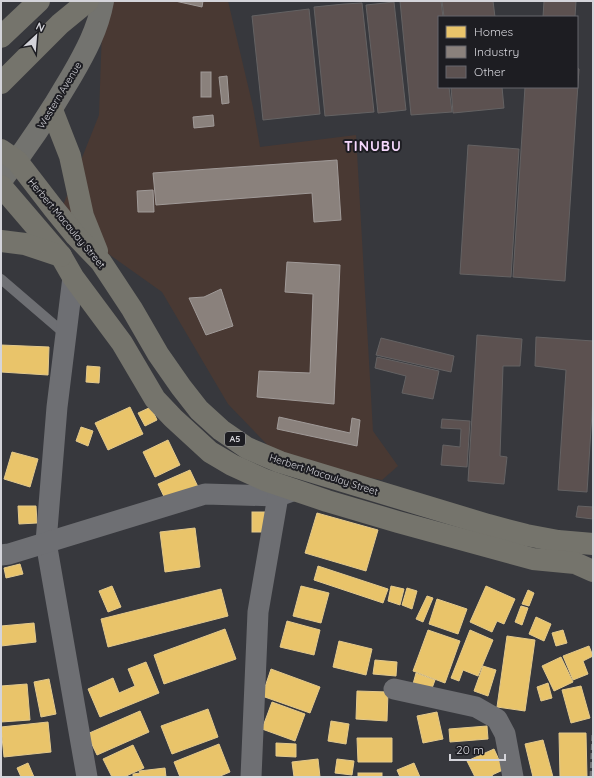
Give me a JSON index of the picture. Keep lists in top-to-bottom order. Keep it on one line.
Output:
{"streets":{"highway":["Herbert Macaulay Street","A5"],"main road":["Western Avenue"]},"crossings":[["Western Avenue","Herbert Macaulay Street"]],"districts":["TINUBU"],"legend":["Homes","Industry","Other"],"scale_bar":"20 m","north":"top right"}
